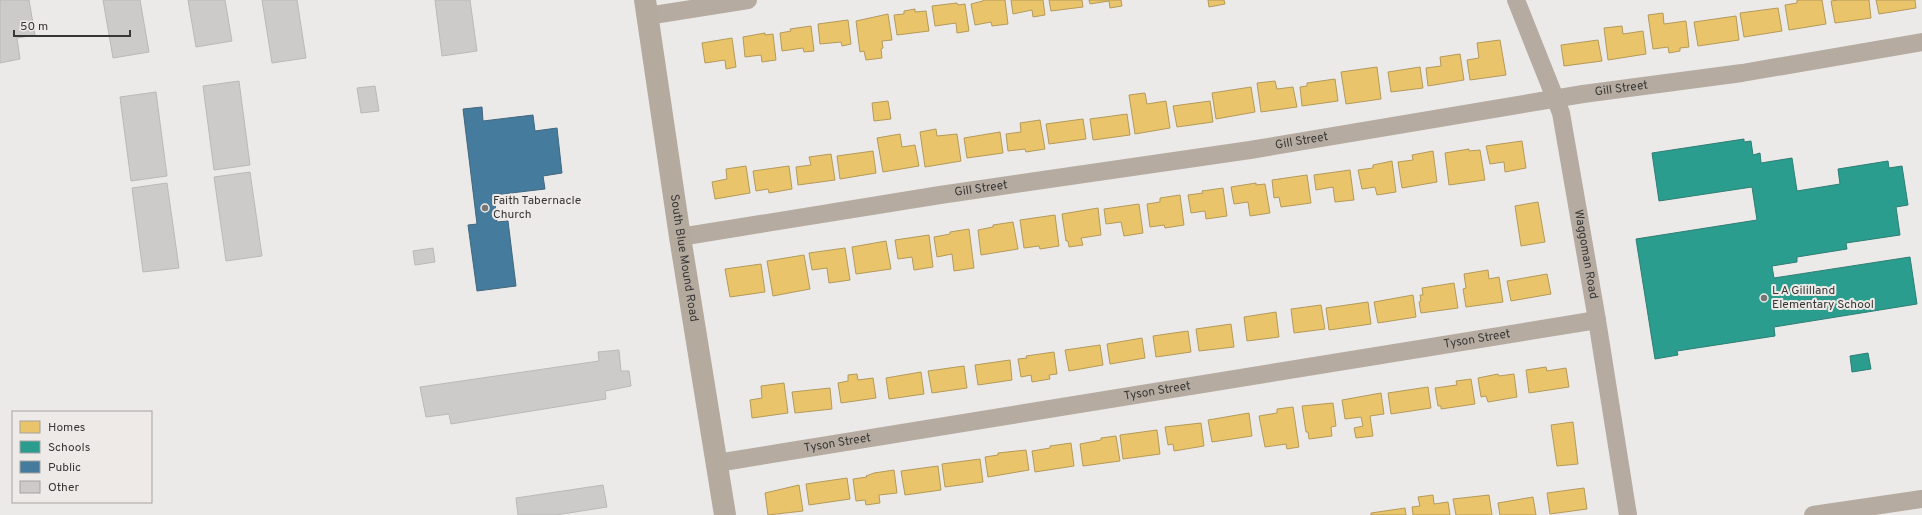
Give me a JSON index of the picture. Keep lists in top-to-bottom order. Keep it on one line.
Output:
{"streets":{"main road":["South Blue Mound Road"],"street":["Gill Street","Waggoman Road","Tyson Street"]},"crossings":[["Gill Street","Waggoman Road"],["Gill Street","South Blue Mound Road"],["Waggoman Road","Tyson Street"],["South Blue Mound Road","Tyson Street"]],"places":["Faith Tabernacle Church","L A Gililland Elementary School"],"legend":["Homes","Schools","Public","Other"],"scale_bar":"50 m"}
